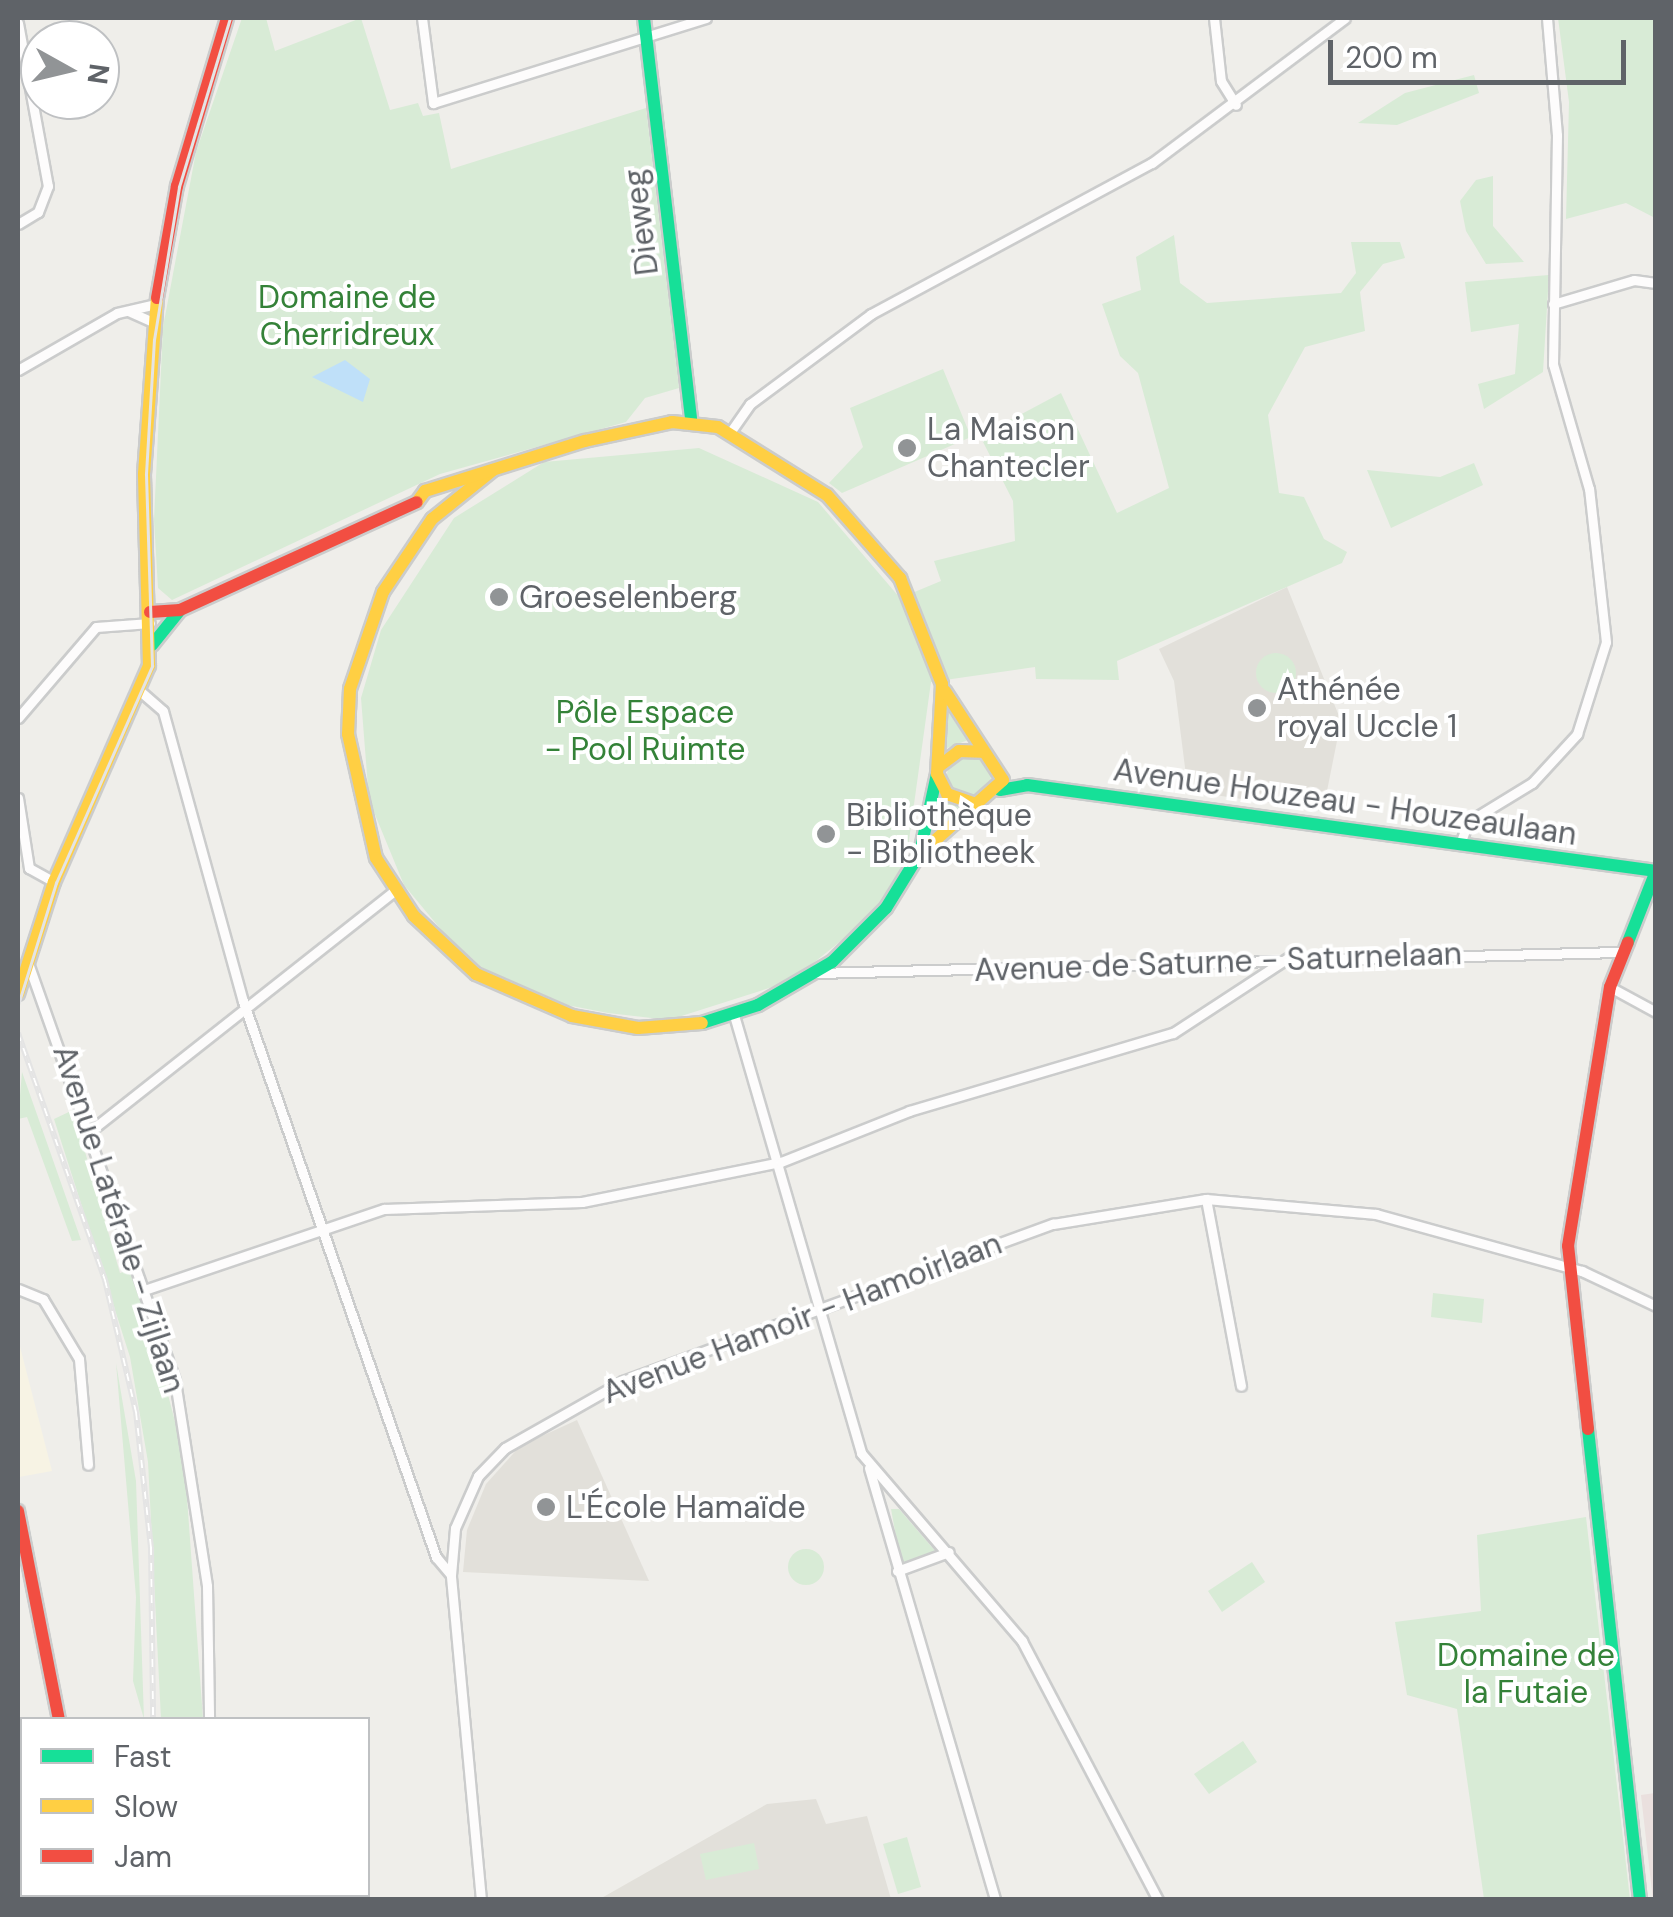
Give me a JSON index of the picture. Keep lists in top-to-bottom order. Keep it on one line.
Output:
{"streets":{"street":["Dieweg","Avenue Houzeau - Houzeaulaan","Avenue de Saturne - Saturnelaan","Avenue Latérale - Zijlaan","Avenue Hamoir - Hamoirlaan"]},"parks":["Domaine de Cherridreux","Pôle Espace - Pool Ruimte","Domaine de la Futaie"],"places":["La Maison Chantecler","Groeselenberg","Athénée royal Uccle 1","Bibliothèque - Bibliotheek","L'École Hamaïde"],"legend":["Fast","Slow","Jam"],"scale_bar":"200 m","north":"right"}
